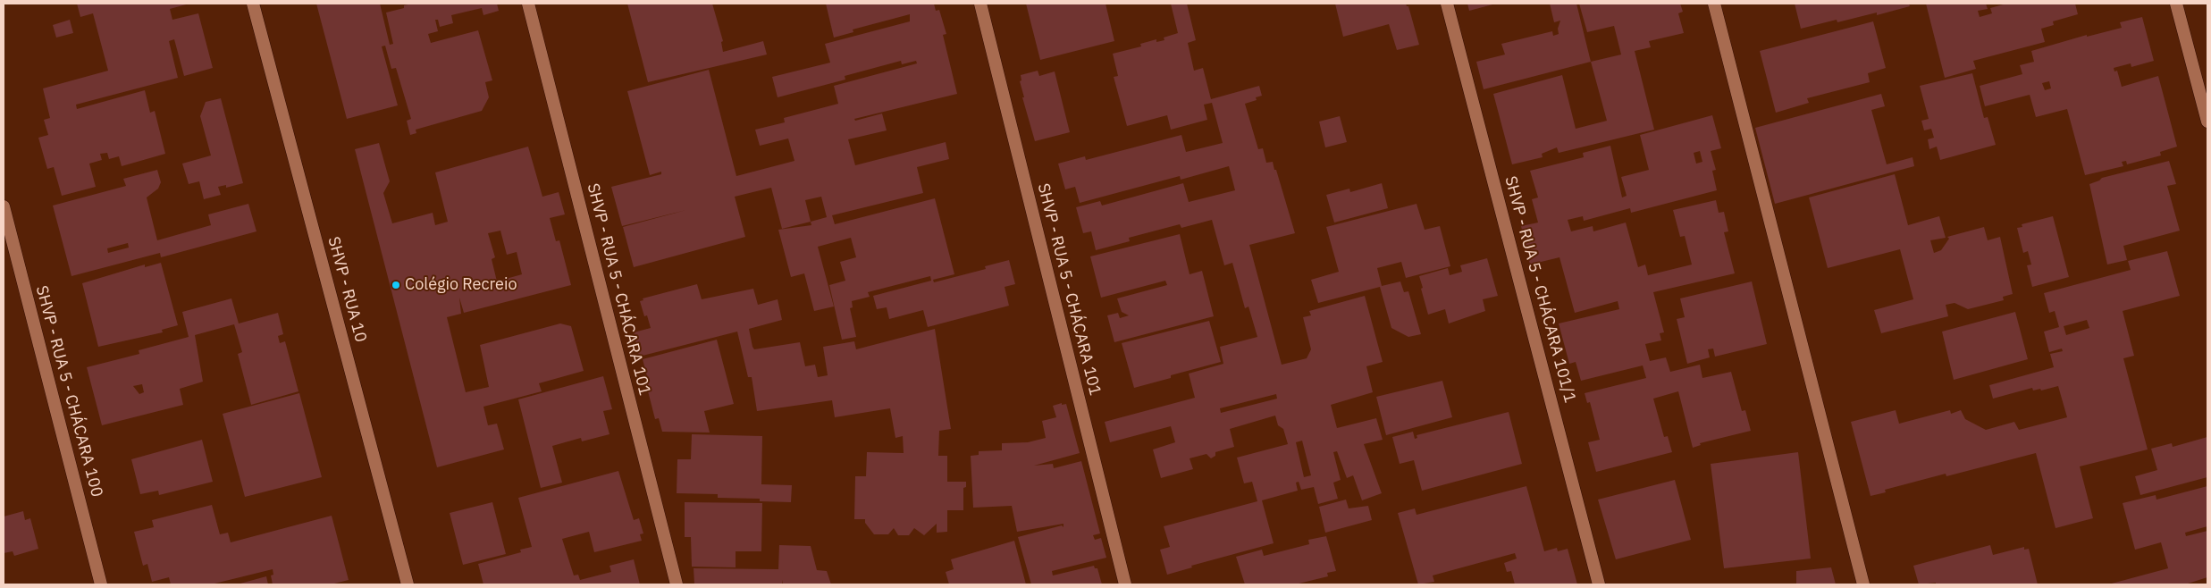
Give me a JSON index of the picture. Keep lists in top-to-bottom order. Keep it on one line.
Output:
{"streets":{"street":["SHVP - RUA 10","SHVP - RUA 5 - CHÁCARA 101","SHVP - RUA 5 - CHÁCARA 101/1","SHVP - RUA 5 - CHÁCARA 100"]},"places":["Colégio Recreio"]}
